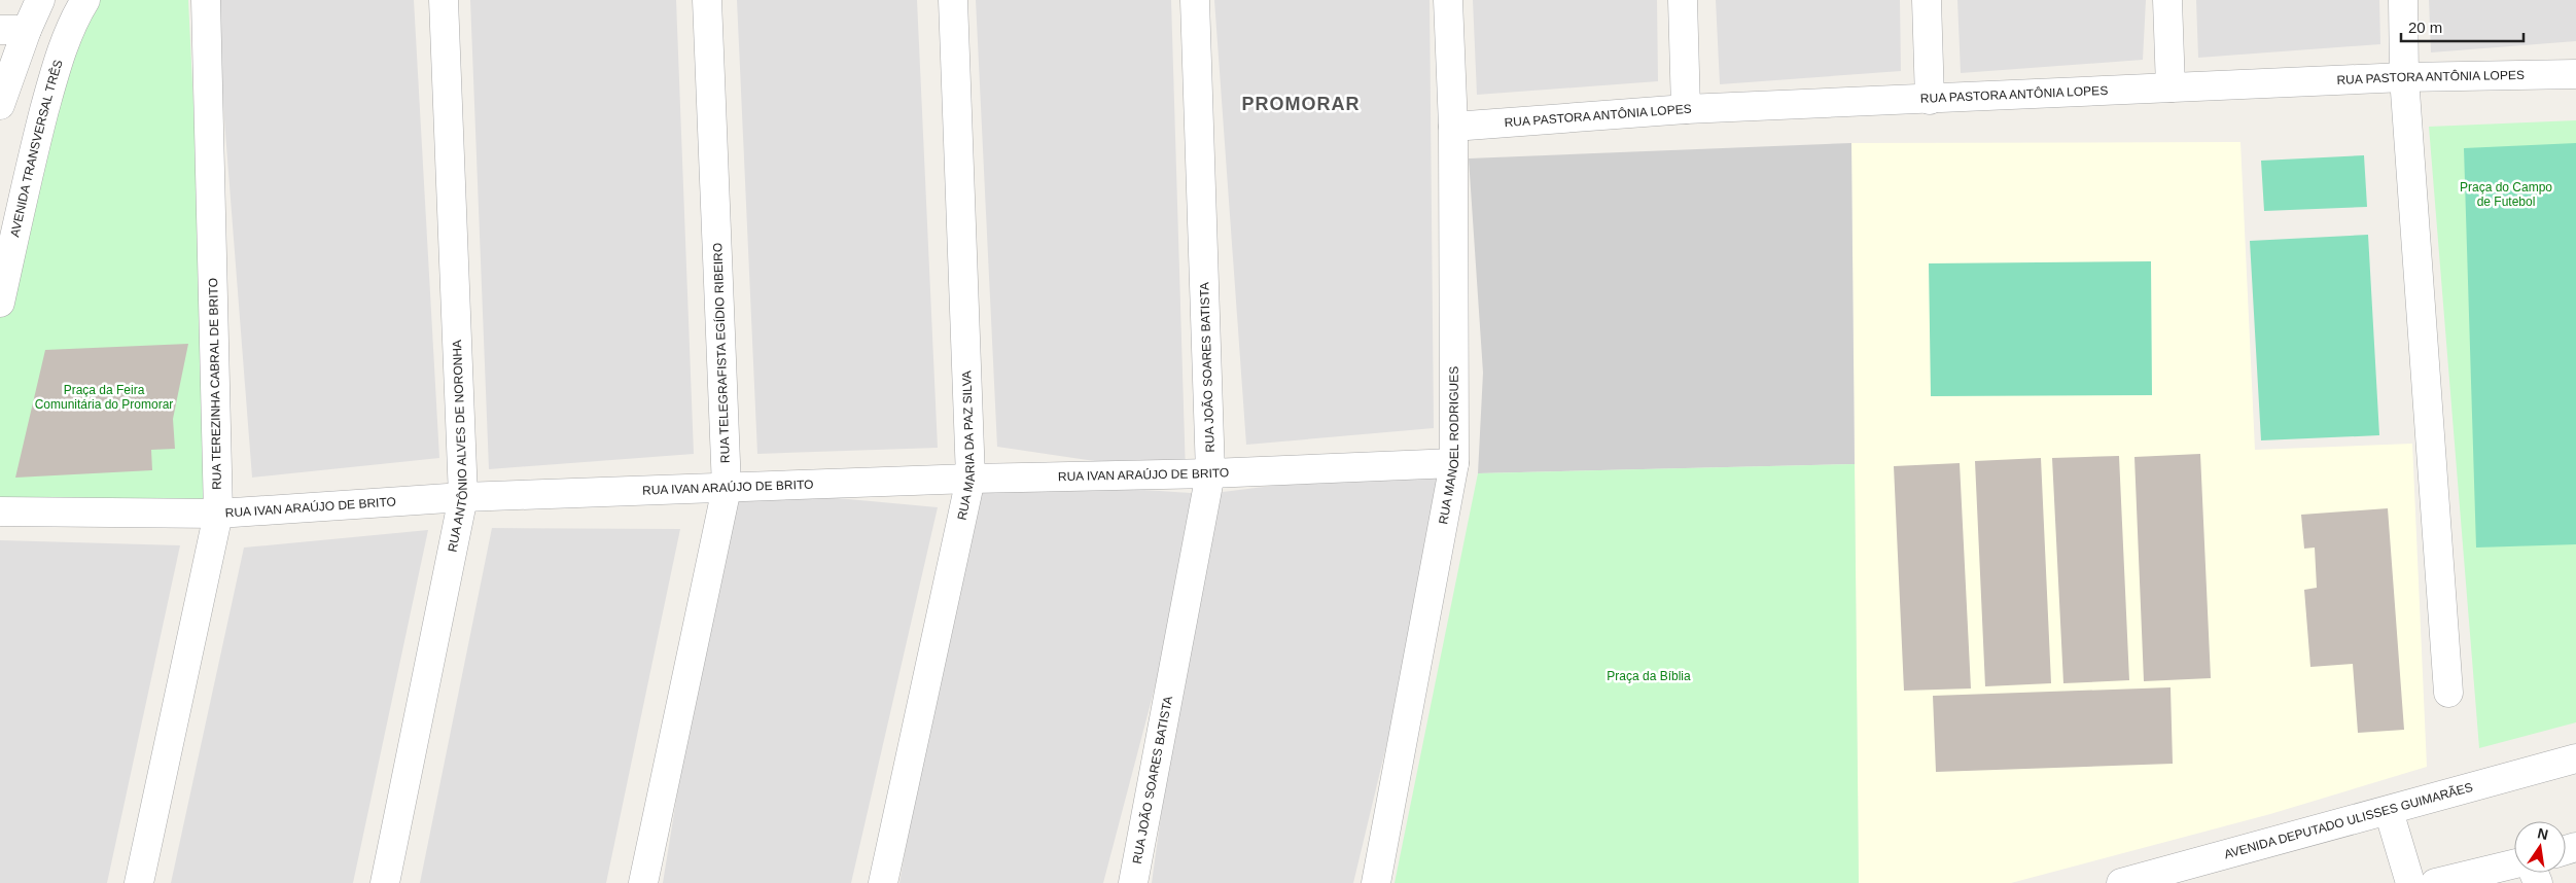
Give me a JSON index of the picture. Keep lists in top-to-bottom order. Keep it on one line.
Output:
{"streets":{"street":["RUA PASTORA ANTÔNIA LOPES","AVENIDA TRANSVERSAL TRÊS","RUA TELEGRAFISTA EGÍDIO RIBEIRO","RUA JOÃO SOARES BATISTA","RUA TEREZINHA CABRAL DE BRITO","RUA ANTÔNIO ALVES DE NORONHA","RUA MANOEL RODRIGUES","RUA MARIA DA PAZ SILVA","RUA IVAN ARAÚJO DE BRITO","AVENIDA DEPUTADO ULISSES GUIMARÃES"]},"crossings":[["RUA PASTORA ANTÔNIA LOPES","RUA MANOEL RODRIGUES"],["RUA TELEGRAFISTA EGÍDIO RIBEIRO","RUA IVAN ARAÚJO DE BRITO"],["RUA JOÃO SOARES BATISTA","RUA IVAN ARAÚJO DE BRITO"],["RUA TEREZINHA CABRAL DE BRITO","RUA IVAN ARAÚJO DE BRITO"],["RUA ANTÔNIO ALVES DE NORONHA","RUA IVAN ARAÚJO DE BRITO"],["RUA MANOEL RODRIGUES","RUA IVAN ARAÚJO DE BRITO"],["RUA MARIA DA PAZ SILVA","RUA IVAN ARAÚJO DE BRITO"]],"districts":["PROMORAR"],"parks":["Praça do Campo de Futebol","Praça da Feira Comunitária do Promorar","Praça da Bíblia"],"scale_bar":"20 m","north":"top"}
